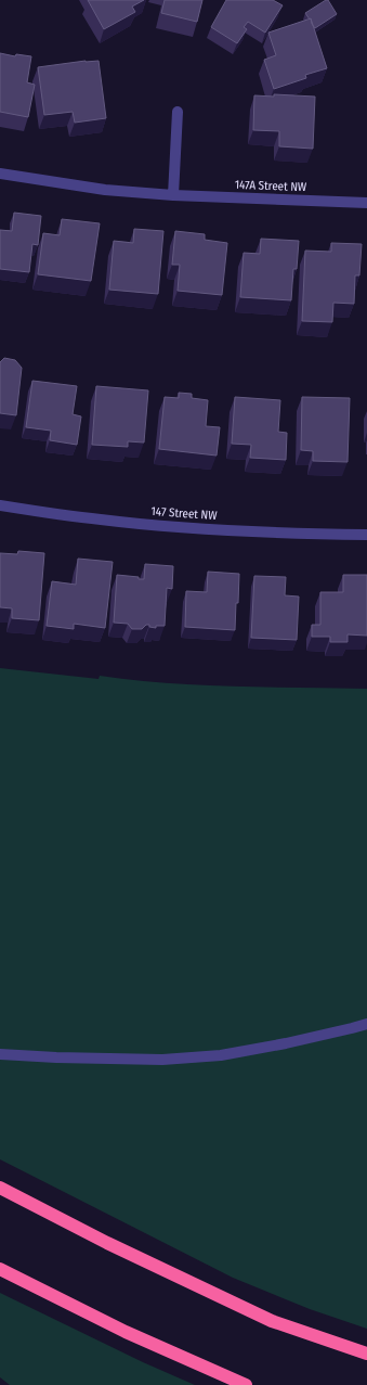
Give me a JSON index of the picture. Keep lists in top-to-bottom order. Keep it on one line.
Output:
{"streets":{"street":["147A Street NW","147 Street NW"]}}
